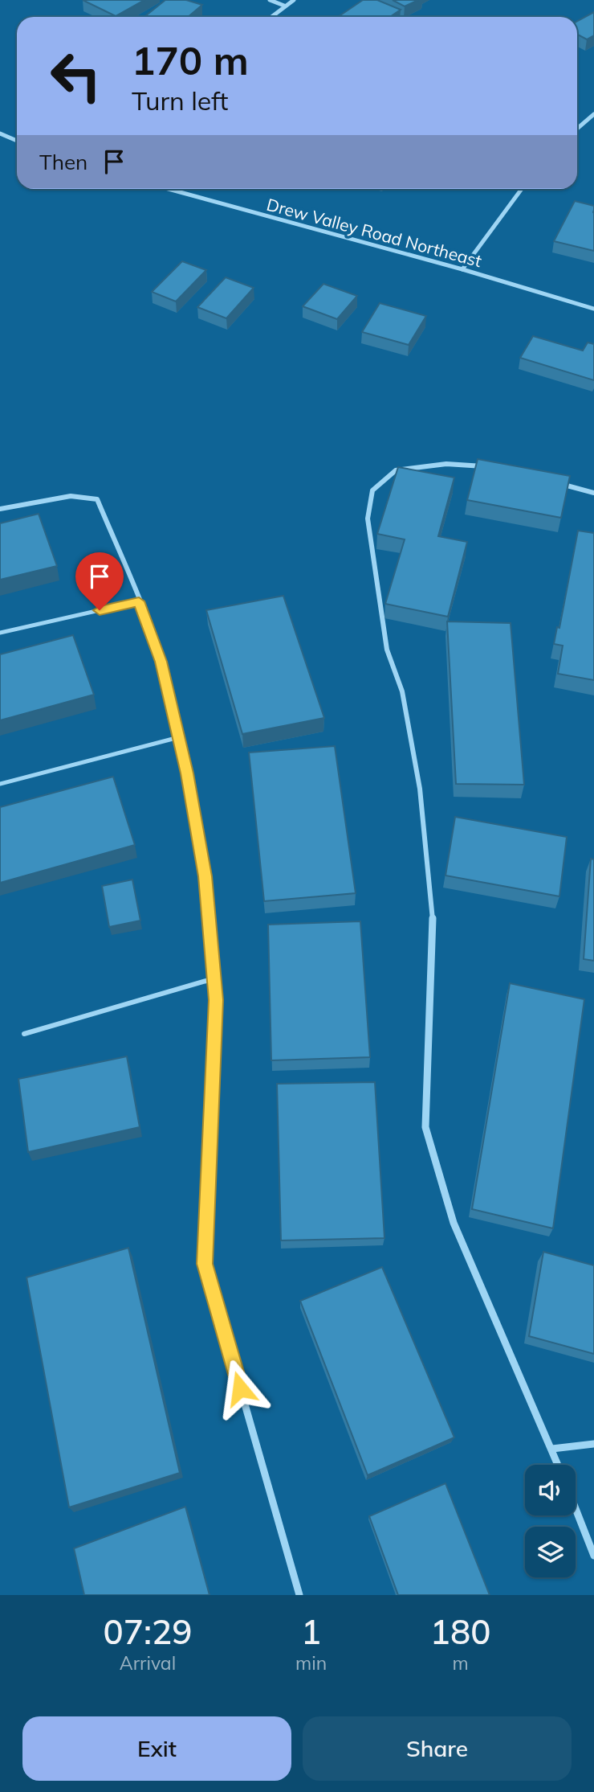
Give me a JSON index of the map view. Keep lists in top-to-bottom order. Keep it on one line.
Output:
{"streets":{"street":["Drew Valley Road Northeast"]},"page":{"turn":["170 m","Turn left"],"then":"Then","eta":["07:29","Arrival","1","min","180","m"],"buttons":["Exit","Share"]}}
